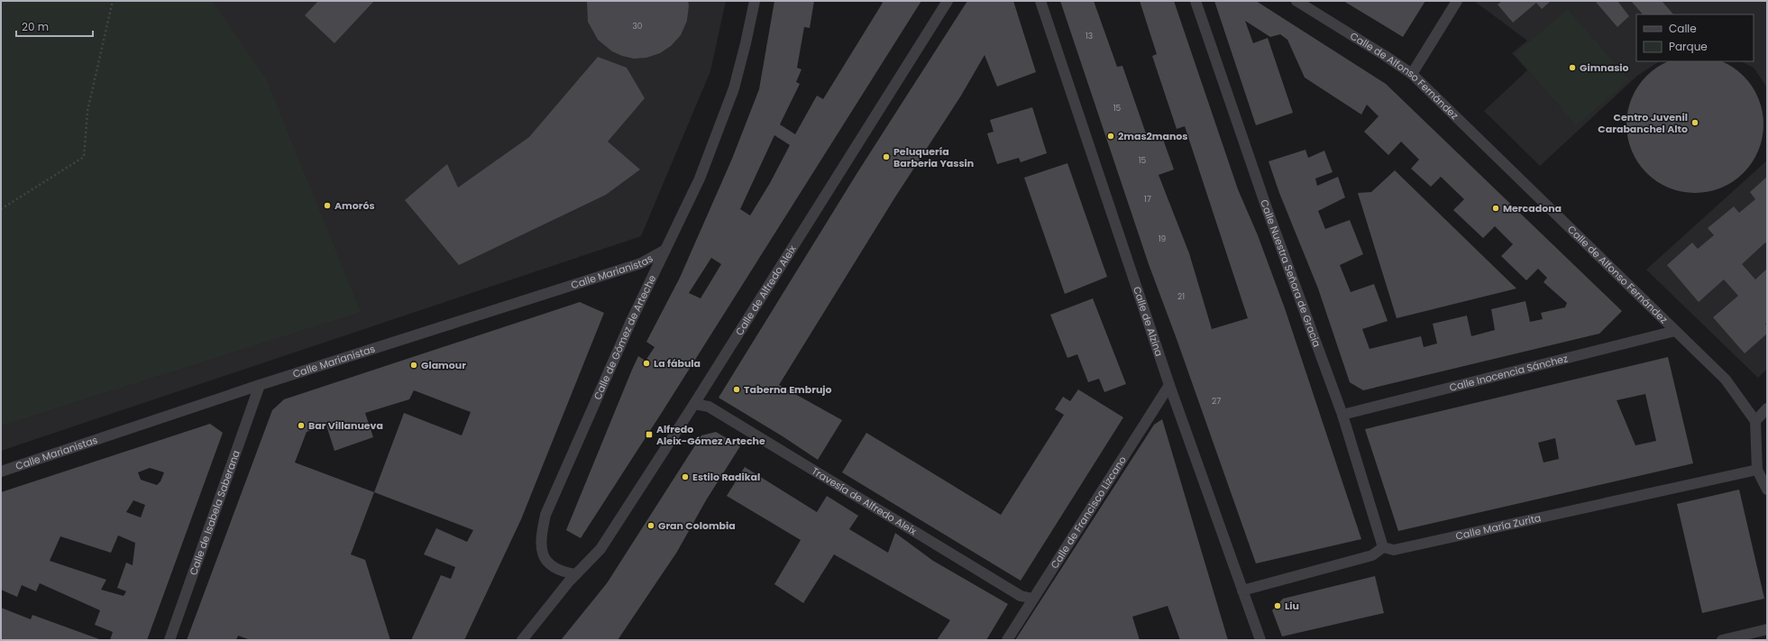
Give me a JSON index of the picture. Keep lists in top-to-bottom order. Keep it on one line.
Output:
{"streets":{"street":["Calle de Alfonso Fernández","Calle Marianistas","Calle Nuestra Señora de Gracia","Calle de Alfredo Aleix","Calle de Alzina","Calle de Gómez de Arteche","Calle Inocencia Sánchez","Travesía de Alfredo Aleix","Calle de Isabela Saberana","Calle de Francisco Lizcano","Calle María Zurita"]},"crossings":[["Calle de Alfonso Fernández","Calle Inocencia Sánchez"],["Calle Marianistas","Calle de Gómez de Arteche"],["Calle Marianistas","Calle de Isabela Saberana"],["Calle Nuestra Señora de Gracia","Calle Inocencia Sánchez"],["Calle Nuestra Señora de Gracia","Calle María Zurita"],["Calle de Alfredo Aleix","Calle de Gómez de Arteche"],["Calle de Alfredo Aleix","Travesía de Alfredo Aleix"],["Calle de Alzina","Calle de Francisco Lizcano"],["Travesía de Alfredo Aleix","Calle de Francisco Lizcano"]],"places":{"other":["Gimnasio","Centro Juvenil Carabanchel Alto","2mas2manos","Peluquería Barberia Yassin","Amorós","Mercadona","La fábula","Glamour","Taberna Embrujo","Bar Villanueva","Estilo Radikal","Gran Colombia","Liu"],"transit":["Alfredo Aleix-Gómez Arteche"]},"house_numbers":["30","13","15","15","17","19","21","27"],"legend":["Calle","Parque"],"scale_bar":"20 m"}
